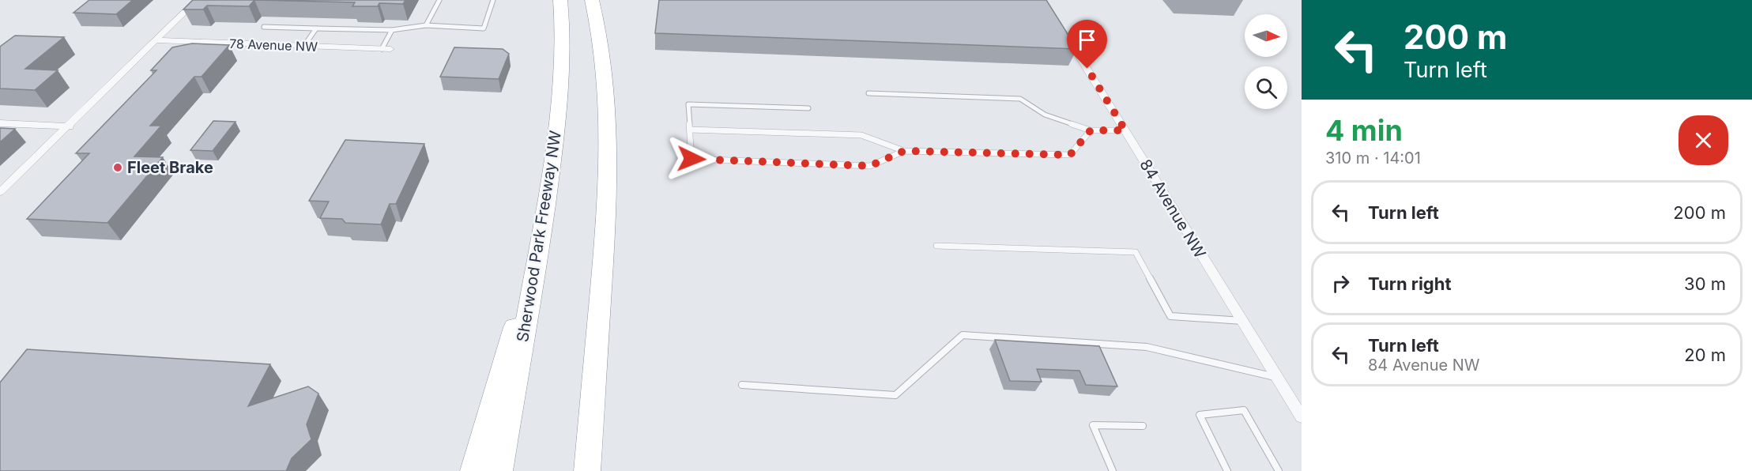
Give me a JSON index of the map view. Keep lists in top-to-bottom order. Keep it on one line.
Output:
{"streets":{"highway":["Sherwood Park Freeway NW"],"street":["78 Avenue NW","84 Avenue NW"]},"places":["Fleet Brake"],"north":"right","page":{"turn":["200 m","Turn left"],"heading":["4 min","310 m · 14:01"],"list":[{"name":"Turn left","value":"200 m"},{"name":"Turn right","value":"30 m"},{"name":"Turn left","note":"84 Avenue NW","value":"20 m"}]}}
